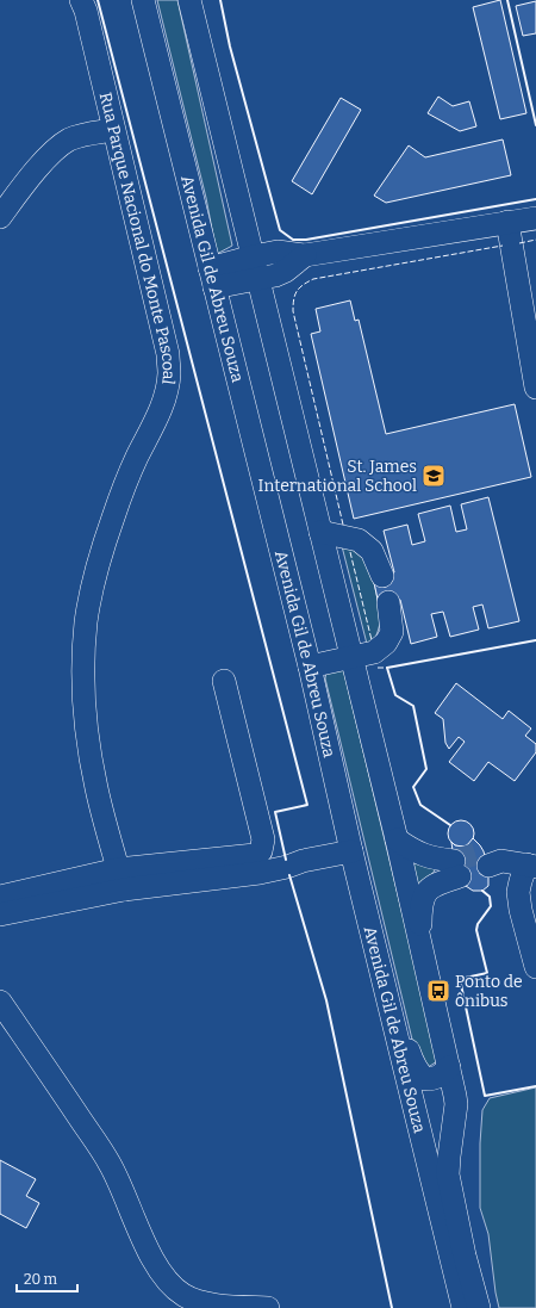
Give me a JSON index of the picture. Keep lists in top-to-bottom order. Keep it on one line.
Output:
{"streets":{"street":["Rua Parque Nacional do Monte Pascoal","Avenida Gil de Abreu Souza"]},"places":{"school or university":["St. James International School"],"bus stop":["Ponto de ônibus"]},"scale_bar":"20 m"}
